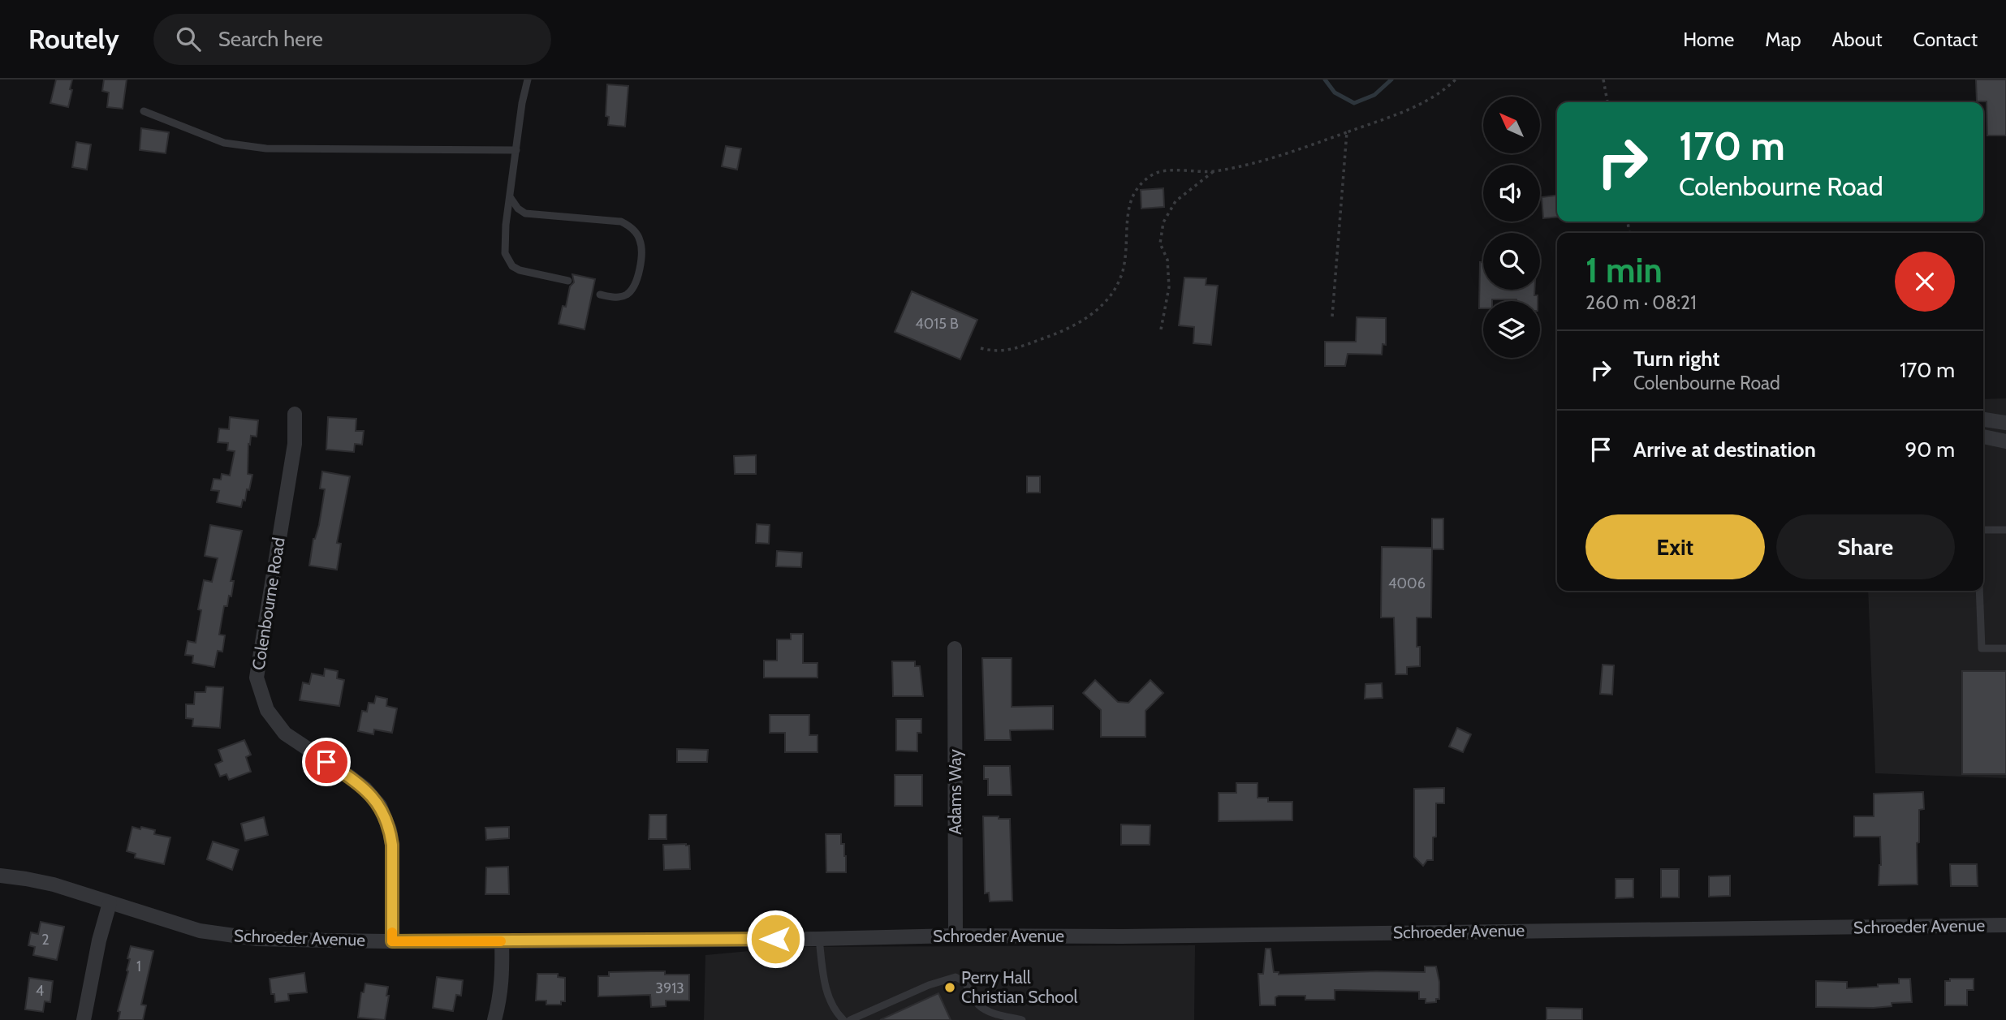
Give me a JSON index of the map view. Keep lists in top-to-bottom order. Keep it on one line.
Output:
{"streets":{"street":["Colenbourne Road","Adams Way","Schroeder Avenue"]},"crossings":[["Colenbourne Road","Schroeder Avenue"],["Adams Way","Schroeder Avenue"]],"places":["Perry Hall Christian School"],"house_numbers":["4015 B","4006","2","1","3913","4"],"north":"top left","page":{"header":"Routely","search":"Search here","nav":["Home","Map","About","Contact"],"turn":["170 m","Colenbourne Road"],"heading":["1 min","260 m · 08:21"],"list":[{"name":"Turn right","note":"Colenbourne Road","value":"170 m"},{"name":"Arrive at destination","value":"90 m"}],"buttons":["Exit","Share"]}}
